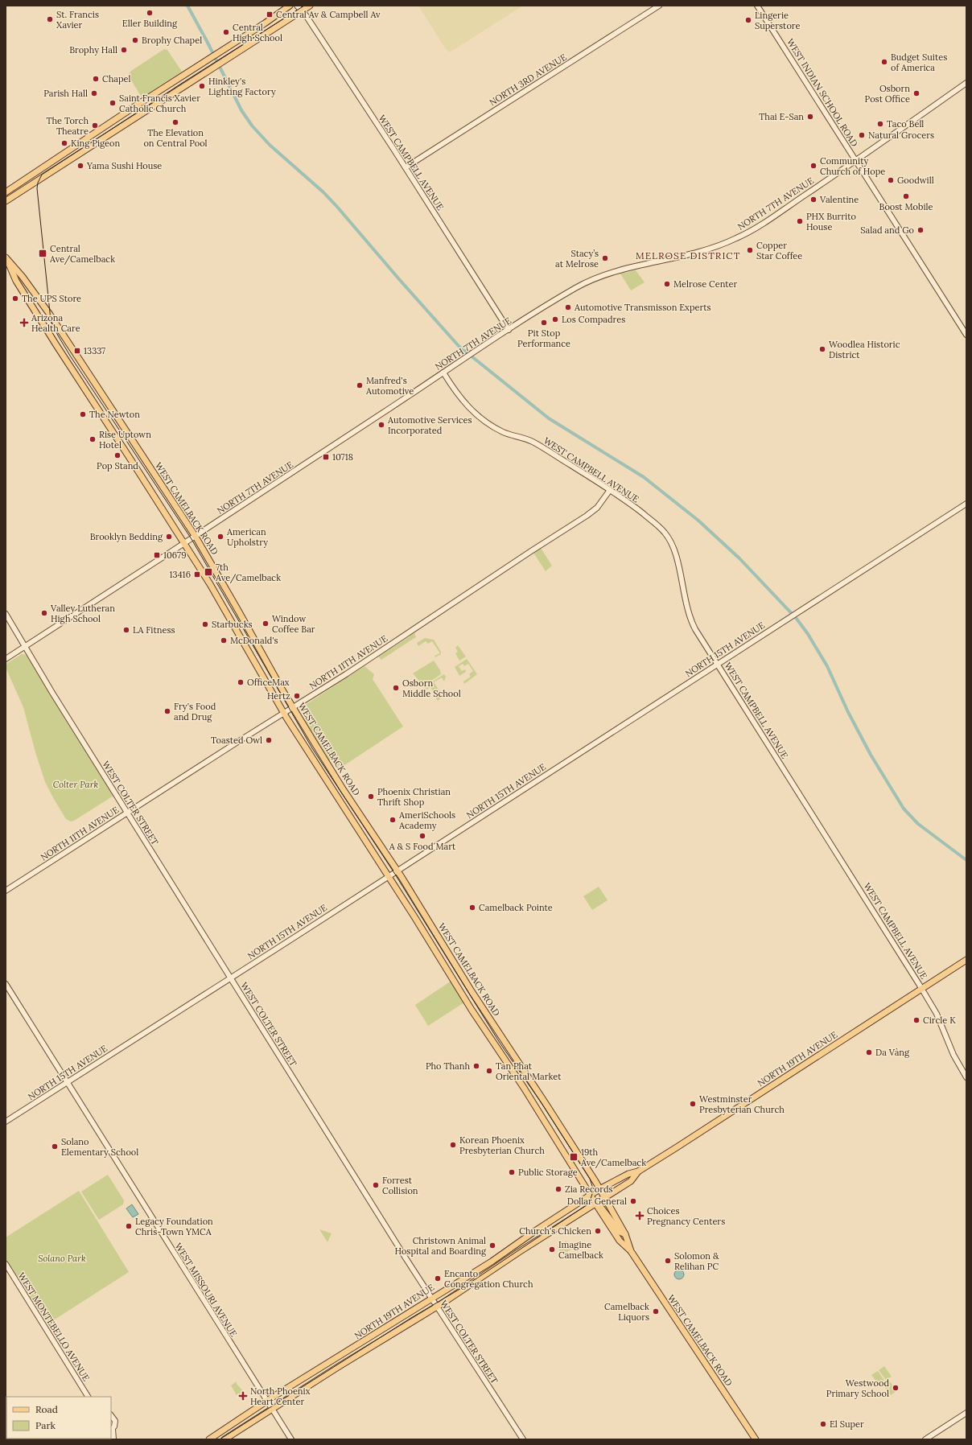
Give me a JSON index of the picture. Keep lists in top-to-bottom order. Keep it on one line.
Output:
{"streets":{"main road":["WEST CAMELBACK ROAD","NORTH 19TH AVENUE"],"street":["NORTH 3RD AVENUE","WEST INDIAN SCHOOL ROAD","WEST CAMPBELL AVENUE","NORTH 7TH AVENUE","NORTH 15TH AVENUE","NORTH 11TH AVENUE","WEST COLTER STREET","WEST MISSOURI AVENUE","WEST MONTEBELLO AVENUE"]},"crossings":[["NORTH 3RD AVENUE","WEST CAMPBELL AVENUE"],["WEST INDIAN SCHOOL ROAD","NORTH 7TH AVENUE"],["WEST CAMPBELL AVENUE","NORTH 7TH AVENUE"],["WEST CAMPBELL AVENUE","NORTH 15TH AVENUE"],["WEST CAMPBELL AVENUE","NORTH 11TH AVENUE"],["WEST CAMPBELL AVENUE","NORTH 19TH AVENUE"],["NORTH 7TH AVENUE","WEST CAMELBACK ROAD"],["NORTH 7TH AVENUE","WEST COLTER STREET"],["WEST CAMELBACK ROAD","NORTH 15TH AVENUE"],["WEST CAMELBACK ROAD","NORTH 11TH AVENUE"],["WEST CAMELBACK ROAD","NORTH 19TH AVENUE"],["NORTH 15TH AVENUE","WEST COLTER STREET"],["NORTH 15TH AVENUE","WEST MISSOURI AVENUE"],["NORTH 11TH AVENUE","WEST COLTER STREET"],["WEST COLTER STREET","NORTH 19TH AVENUE"],["NORTH 19TH AVENUE","WEST MISSOURI AVENUE"]],"districts":["MELROSE DISTRICT"],"parks":["Colter Park","Solano Park"],"places":{"other":["Eller Building","St. Francis Xavier","Lingerie Superstore","Central High School","Brophy Chapel","Brophy Hall","Budget Suites of America","Chapel","Hinkley's Lighting Factory","Parish Hall","Osborn Post Office","Saint Francis Xavier Catholic Church","Thai E-San","The Elevation on Central Pool","Taco Bell","The Torch Theatre","Natural Grocers","King Pigeon","Yama Sushi House","Community Church of Hope","Goodwill","Boost Mobile","Valentine","PHX Burrito House","Salad and Go","Copper Star Coffee","Stacy’s at Melrose","Melrose Center","The UPS Store","Automotive Transmisson Experts","Los Compadres","Pit Stop Performance","Woodlea Historic District","Manfred's Automotive","The Newton","Automotive Services Incorporated","Rise Uptown Hotel","Pop Stand","Brooklyn Bedding","American Upholstry","Valley Lutheran High School","Window Coffee Bar","Starbucks","LA Fitness","McDonald's","OfficeMax","Osborn Middle School","Hertz","Fry's Food and Drug","Toasted Owl","Phoenix Christian Thrift Shop","AmeriSchools Academy","A & S Food Mart","Camelback Pointe","Circle K","Da Vàng","Pho Thanh","Tan Phat Oriental Market","Westminster Presbyterian Church","Korean Phoenix Presbyterian Church","Solano Elementary School","Public Storage","Forrest Collision","Zia Records","Dollar General","Legacy Foundation Chris-Town YMCA","Church's Chicken","Christown Animal Hospital and Boarding","Imagine Camelback","Solomon & Relihan PC","Encanto Congregation Church","Camelback Liquors","Westwood Primary School","El Super"],"transit":["Central Av & Campbell Av","Central Ave/Camelback","13337","10718","10679","7th Ave/Camelback","13416","19th Ave/Camelback"],"health":["Arizona Health Care","Choices Pregnancy Centers","North Phoenix Heart Center"]},"legend":["Road","Park"]}
